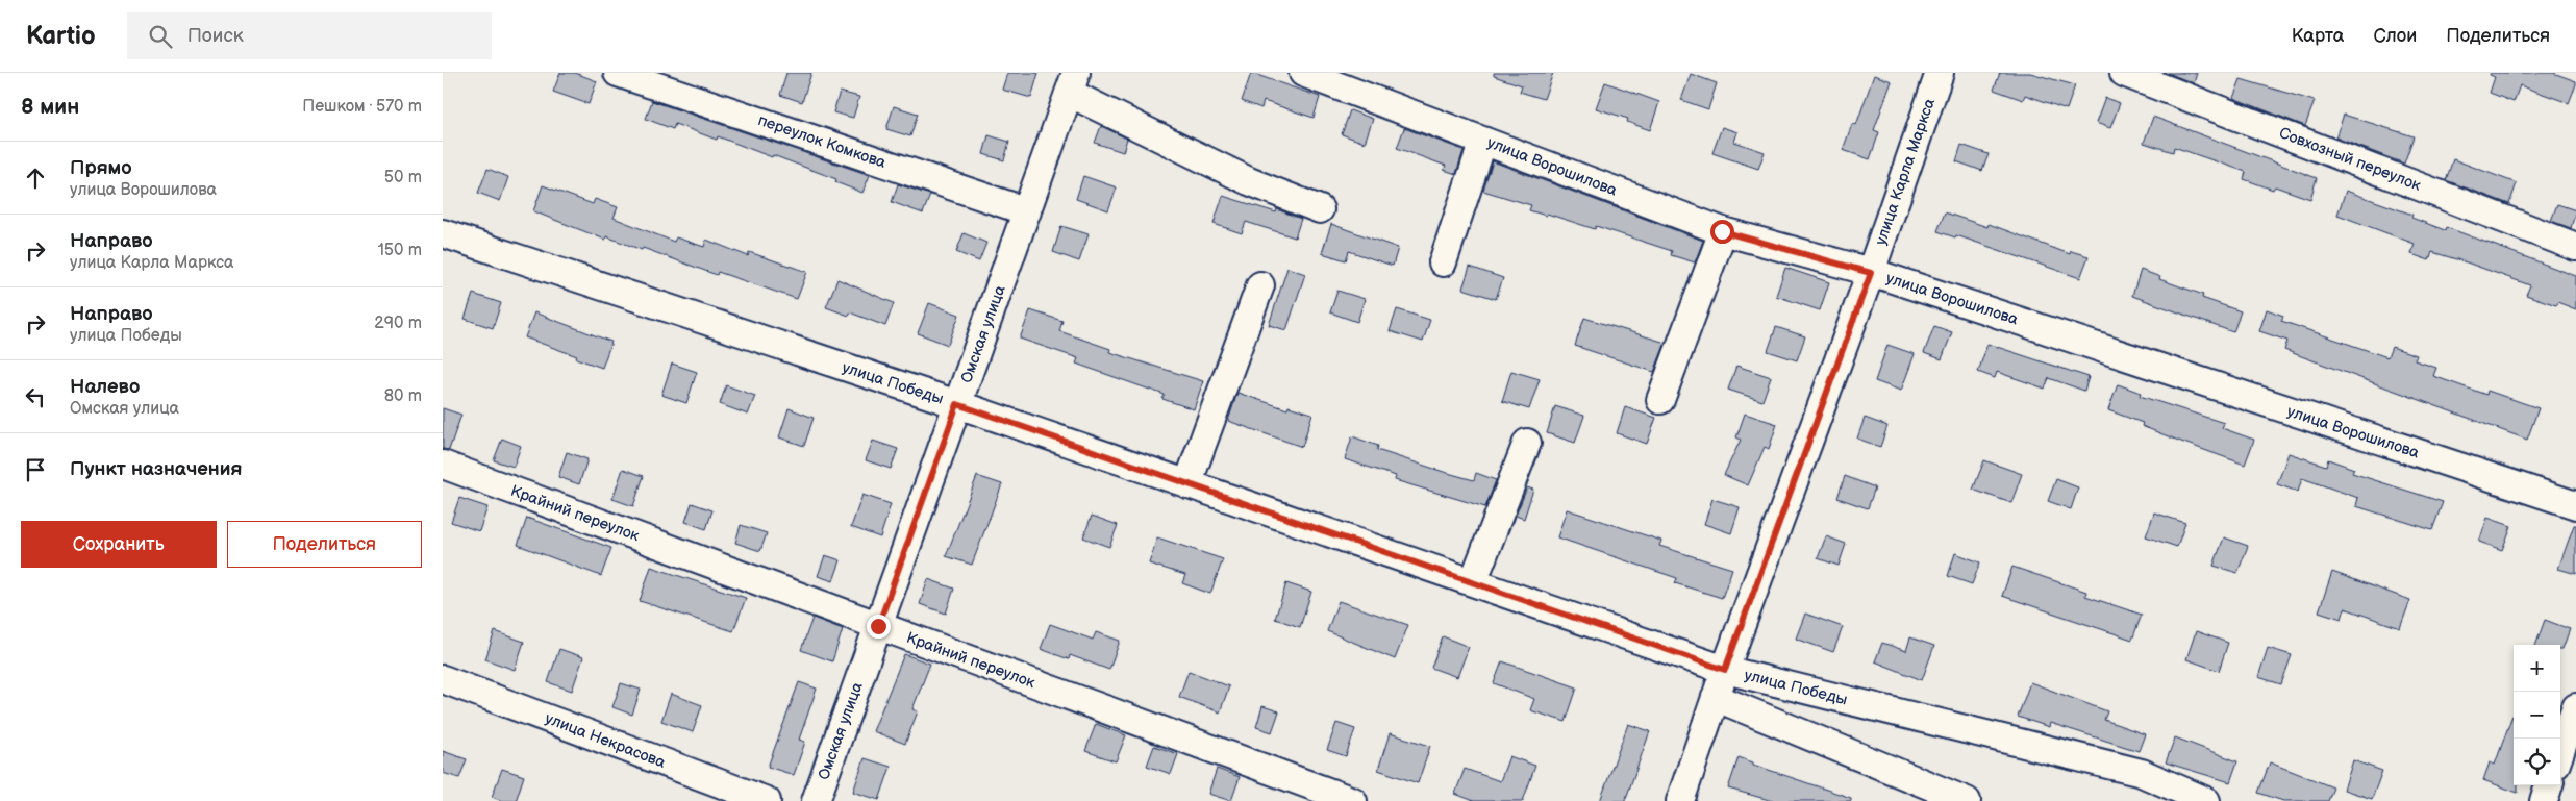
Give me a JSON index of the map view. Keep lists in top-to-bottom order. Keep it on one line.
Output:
{"streets":{"street":["переулок Комкова","Совхозный переулок","улица Ворошилова","улица Карла Маркса","Омская улица","улица Победы","Крайний переулок","улица Некрасова"]},"crossings":[["переулок Комкова","Омская улица"],["улица Ворошилова","улица Карла Маркса"],["улица Карла Маркса","улица Победы"],["Омская улица","улица Победы"],["Омская улица","Крайний переулок"]],"page":{"header":"Kartio","search":"Поиск","nav":["Карта","Слои","Поделиться"],"heading":["8 мин","Пешком · 570 m"],"list":[["Прямо","улица Ворошилова","50 m"],["Направо","улица Карла Маркса","150 m"],["Направо","улица Победы","290 m"],["Налево","Омская улица","80 m"],"Пункт назначения"],"buttons":["Сохранить","Поделиться"],"map_buttons":["+","−"]}}
